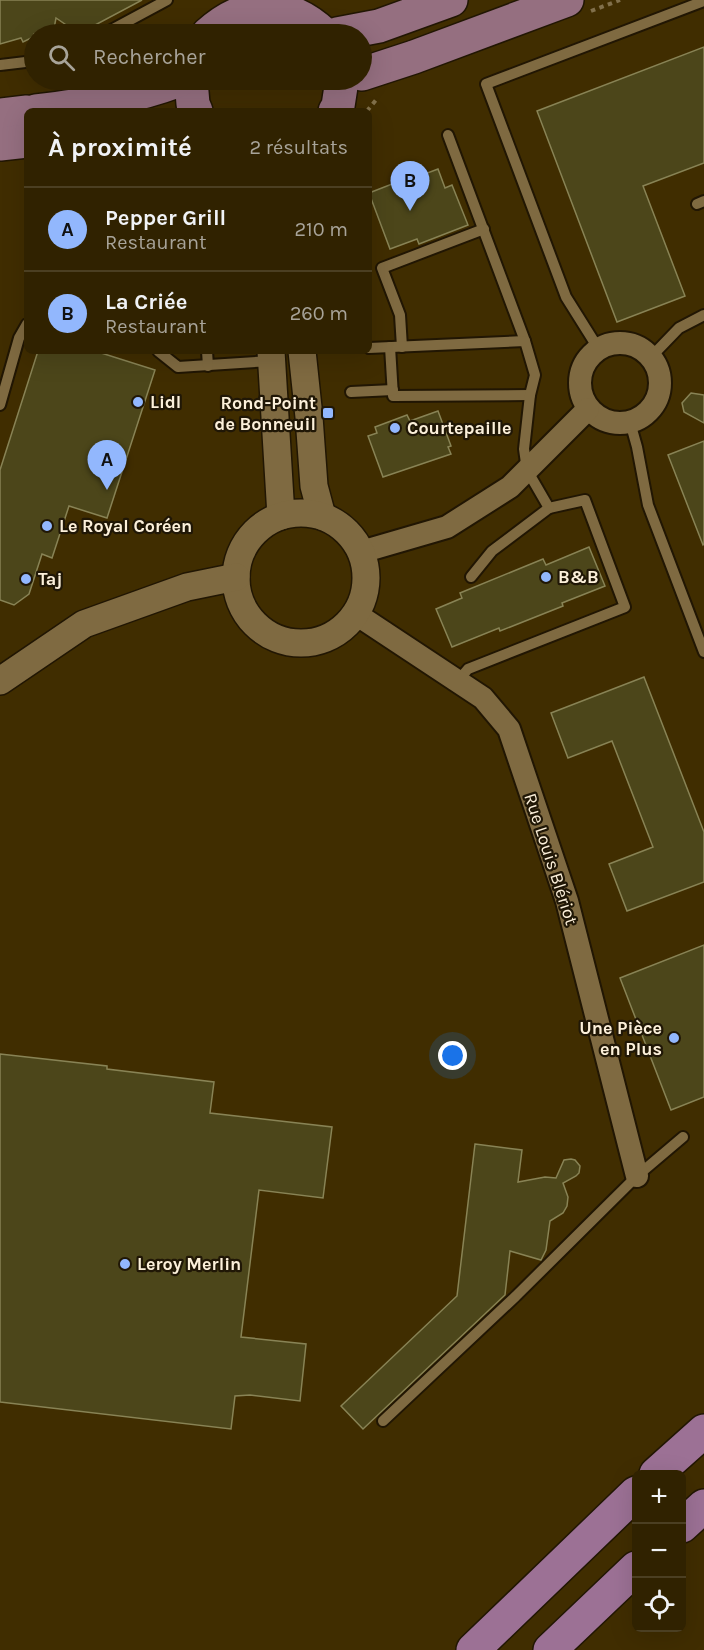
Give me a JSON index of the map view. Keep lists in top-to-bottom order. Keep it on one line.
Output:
{"streets":{"street":["Rue Louis Blériot"]},"places":{"other":["Lidl","Courtepaille","Le Royal Coréen","B&B","Taj","Une Pièce en Plus","Leroy Merlin"],"transit":["Rond-Point de Bonneuil"]},"page":{"search":"Rechercher","heading":["À proximité","2 résultats"],"pins":["B","A"],"list":[{"mark":"A","name":"Pepper Grill","note":"Restaurant","value":"210 m"},{"mark":"B","name":"La Criée","note":"Restaurant","value":"260 m"}],"map_buttons":["+","−"]}}
